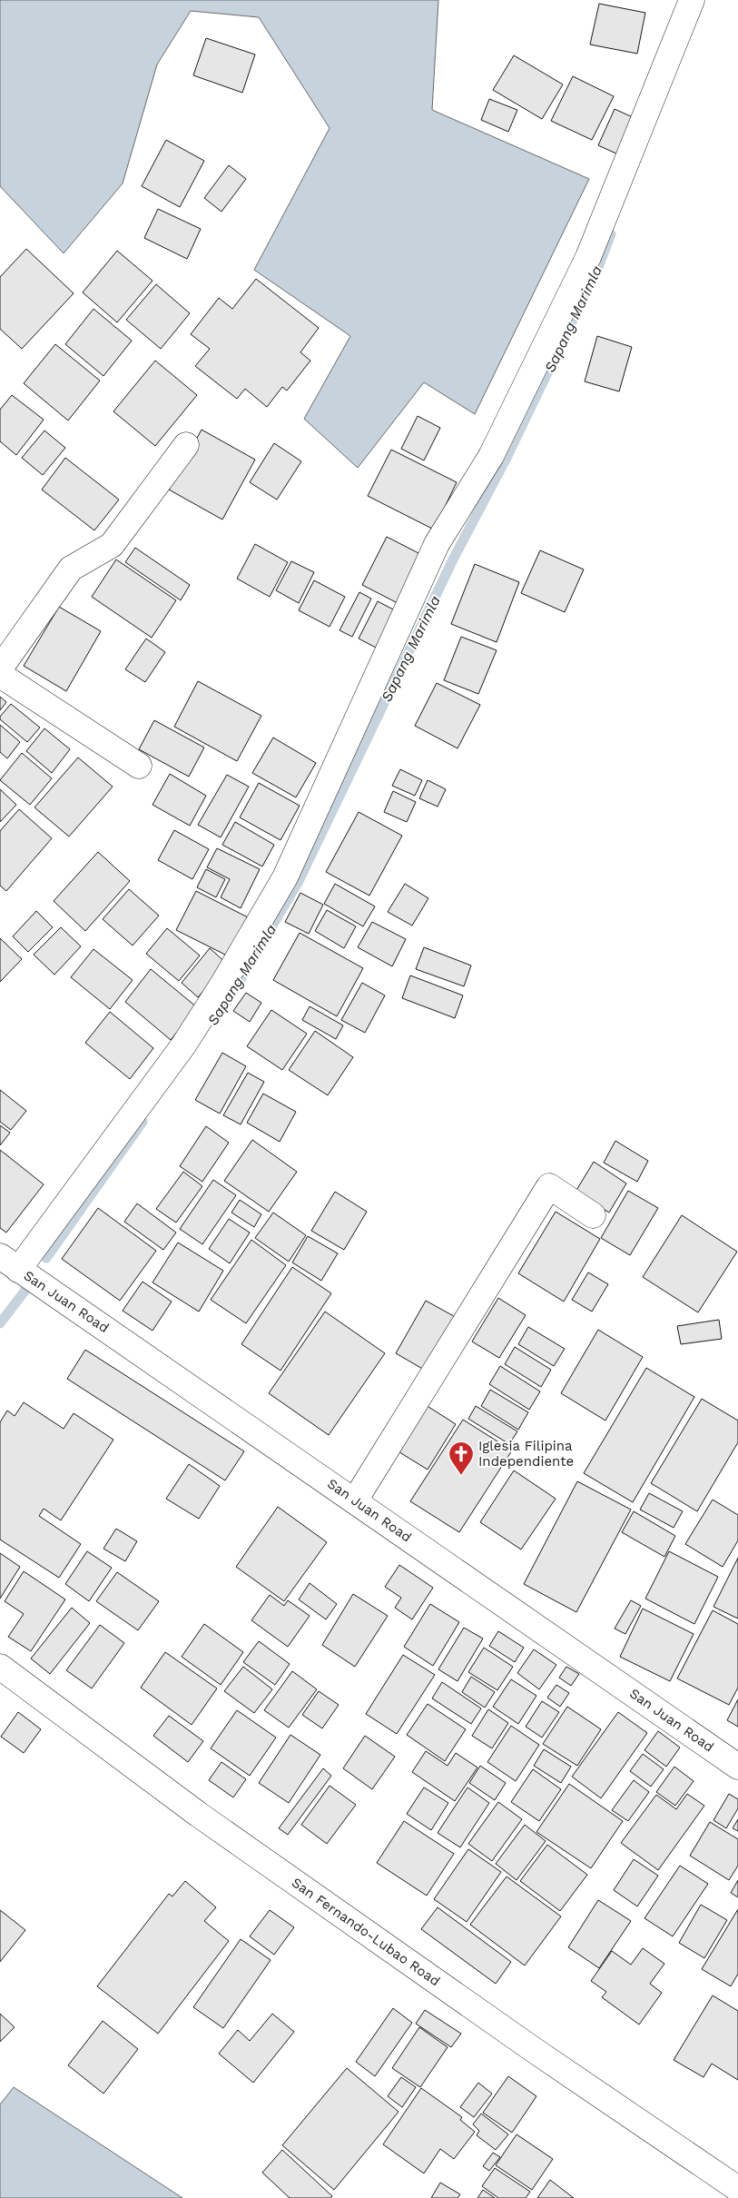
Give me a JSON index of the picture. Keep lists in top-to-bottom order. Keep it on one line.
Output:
{"streets":{"street":["San Juan Road","San Fernando-Lubao Road"]},"water":["Sapang Marimla"],"places":{"church":["Iglesia Filipina Independiente"]}}
